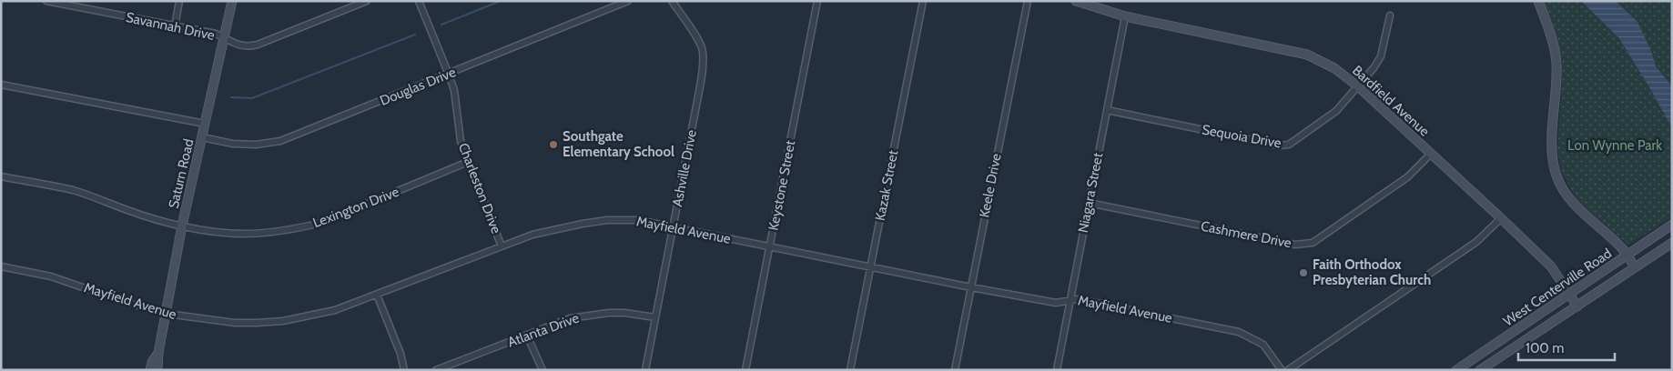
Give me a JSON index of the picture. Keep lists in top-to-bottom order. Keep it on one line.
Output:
{"streets":{"street":["Savannah Drive","Douglas Drive","Bardfield Avenue","Sequoia Drive","Ashville Drive","Saturn Road","Keystone Street","Kazak Street","Keele Drive","Charleston Drive","Niagara Street","Lexington Drive","Mayfield Avenue","Cashmere Drive","West Centerville Road","Atlanta Drive"]},"crossings":[["Savannah Drive","Saturn Road"],["Douglas Drive","Saturn Road"],["Douglas Drive","Charleston Drive"],["Bardfield Avenue","Sequoia Drive"],["Bardfield Avenue","Niagara Street"],["Bardfield Avenue","Cashmere Drive"],["Bardfield Avenue","West Centerville Road"],["Sequoia Drive","Niagara Street"],["Ashville Drive","Mayfield Avenue"],["Ashville Drive","Atlanta Drive"],["Saturn Road","Lexington Drive"],["Saturn Road","Mayfield Avenue"],["Keystone Street","Mayfield Avenue"],["Kazak Street","Mayfield Avenue"],["Keele Drive","Mayfield Avenue"],["Charleston Drive","Lexington Drive"],["Charleston Drive","Mayfield Avenue"],["Niagara Street","Mayfield Avenue"],["Niagara Street","Cashmere Drive"]],"parks":["Lon Wynne Park"],"places":["Southgate Elementary School","Faith Orthodox Presbyterian Church"],"scale_bar":"100 m"}
